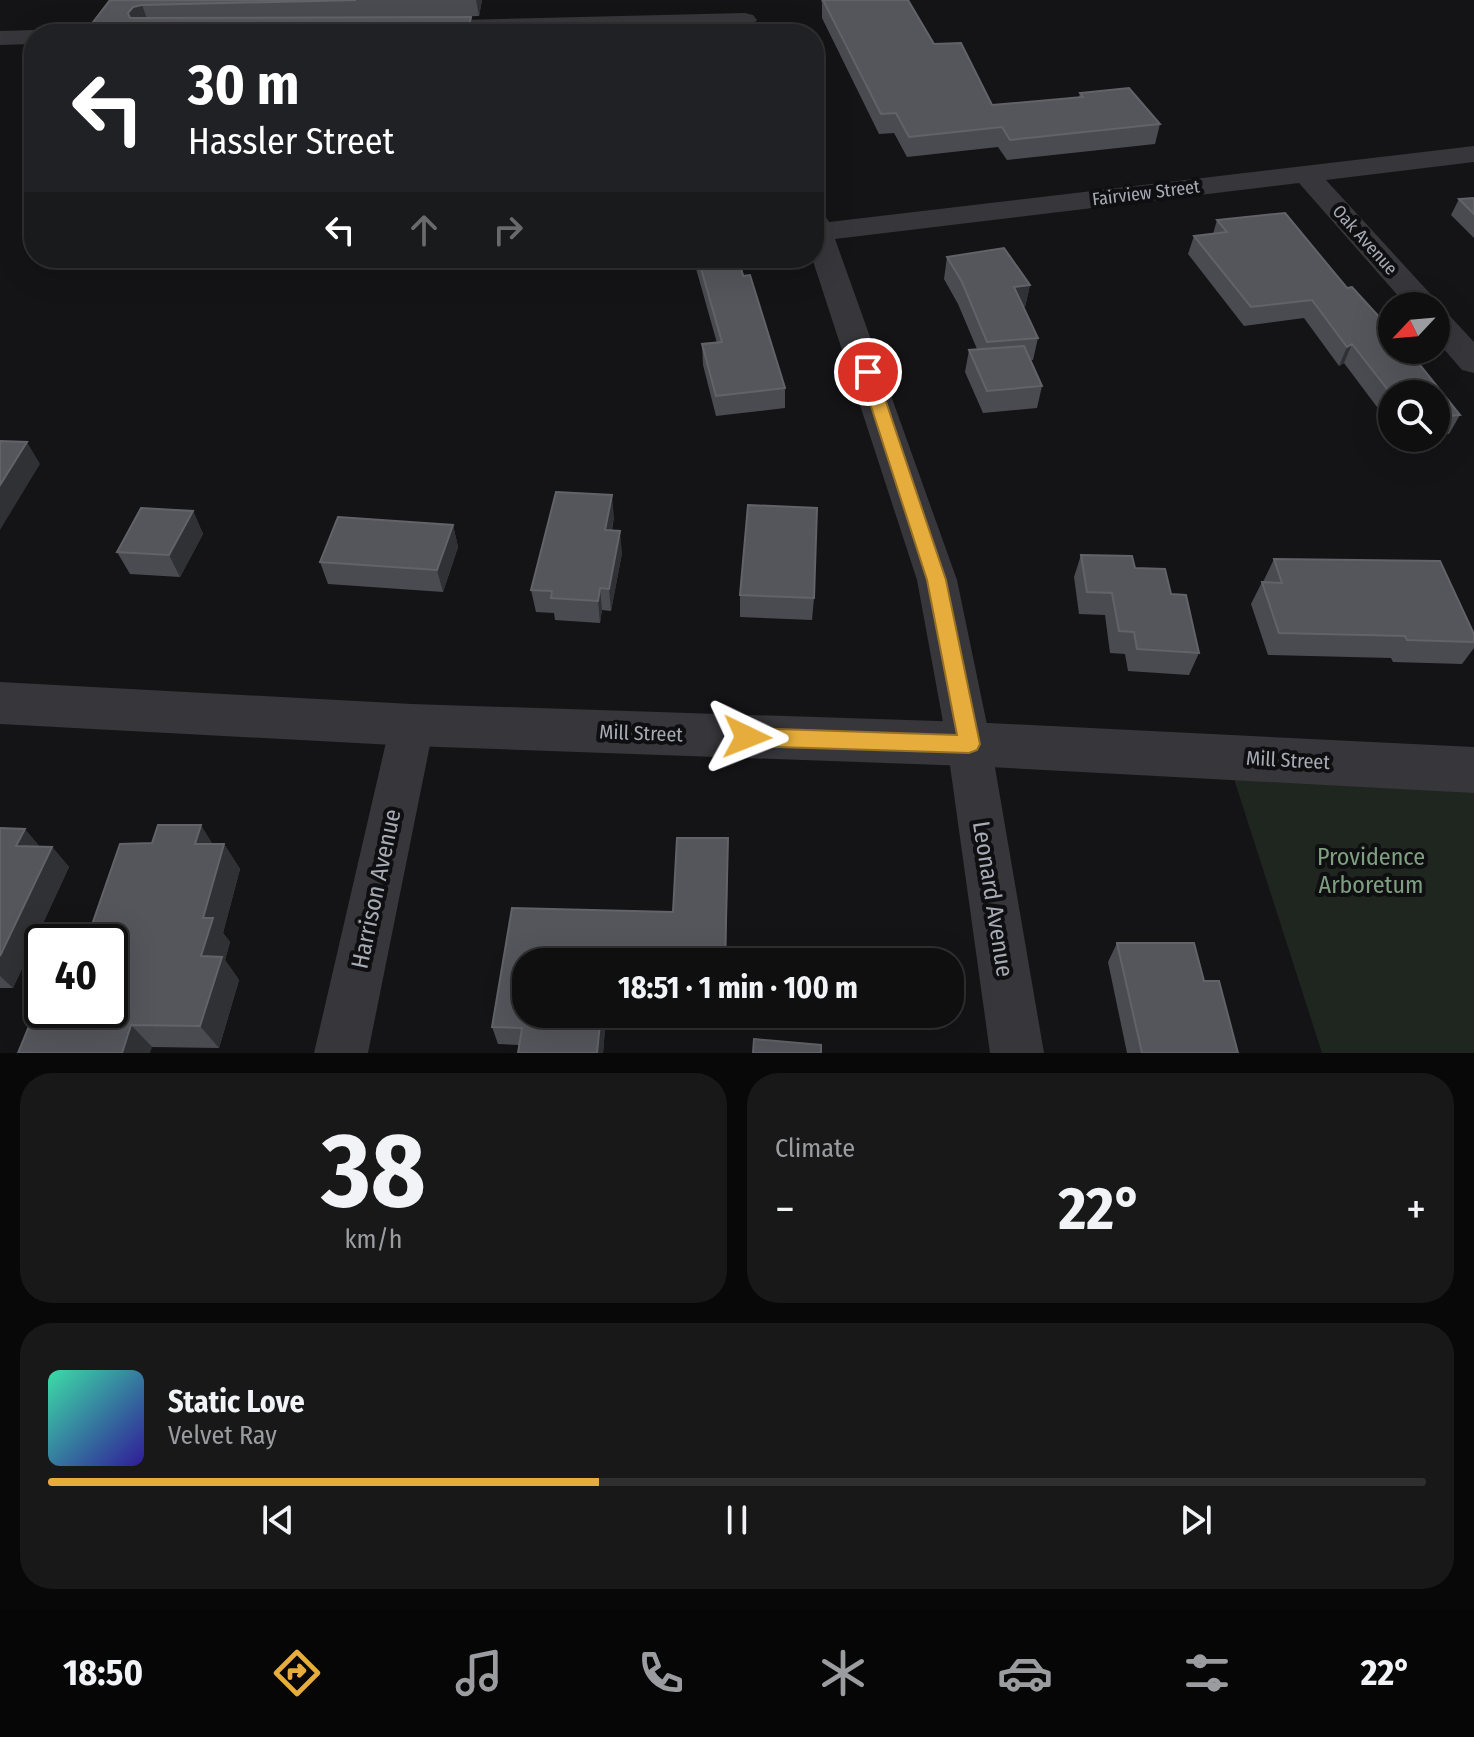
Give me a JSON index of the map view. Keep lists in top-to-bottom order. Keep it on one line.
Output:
{"streets":{"street":["Fairview Street","Oak Avenue","Mill Street","Harrison Avenue","Leonard Avenue"]},"crossings":[["Fairview Street","Oak Avenue"],["Mill Street","Harrison Avenue"],["Mill Street","Leonard Avenue"]],"parks":["Providence Arboretum"],"north":"bottom left","page":{"turn":["30 m","Hassler Street"],"limit":"40","trip":"18:51 · 1 min · 100 m","tile":[["38","km/h"],"Climate"],"heat":["−","22°","+"],"song":["Static Love","Velvet Ray"],"tabs":["18:50","22°"]}}
